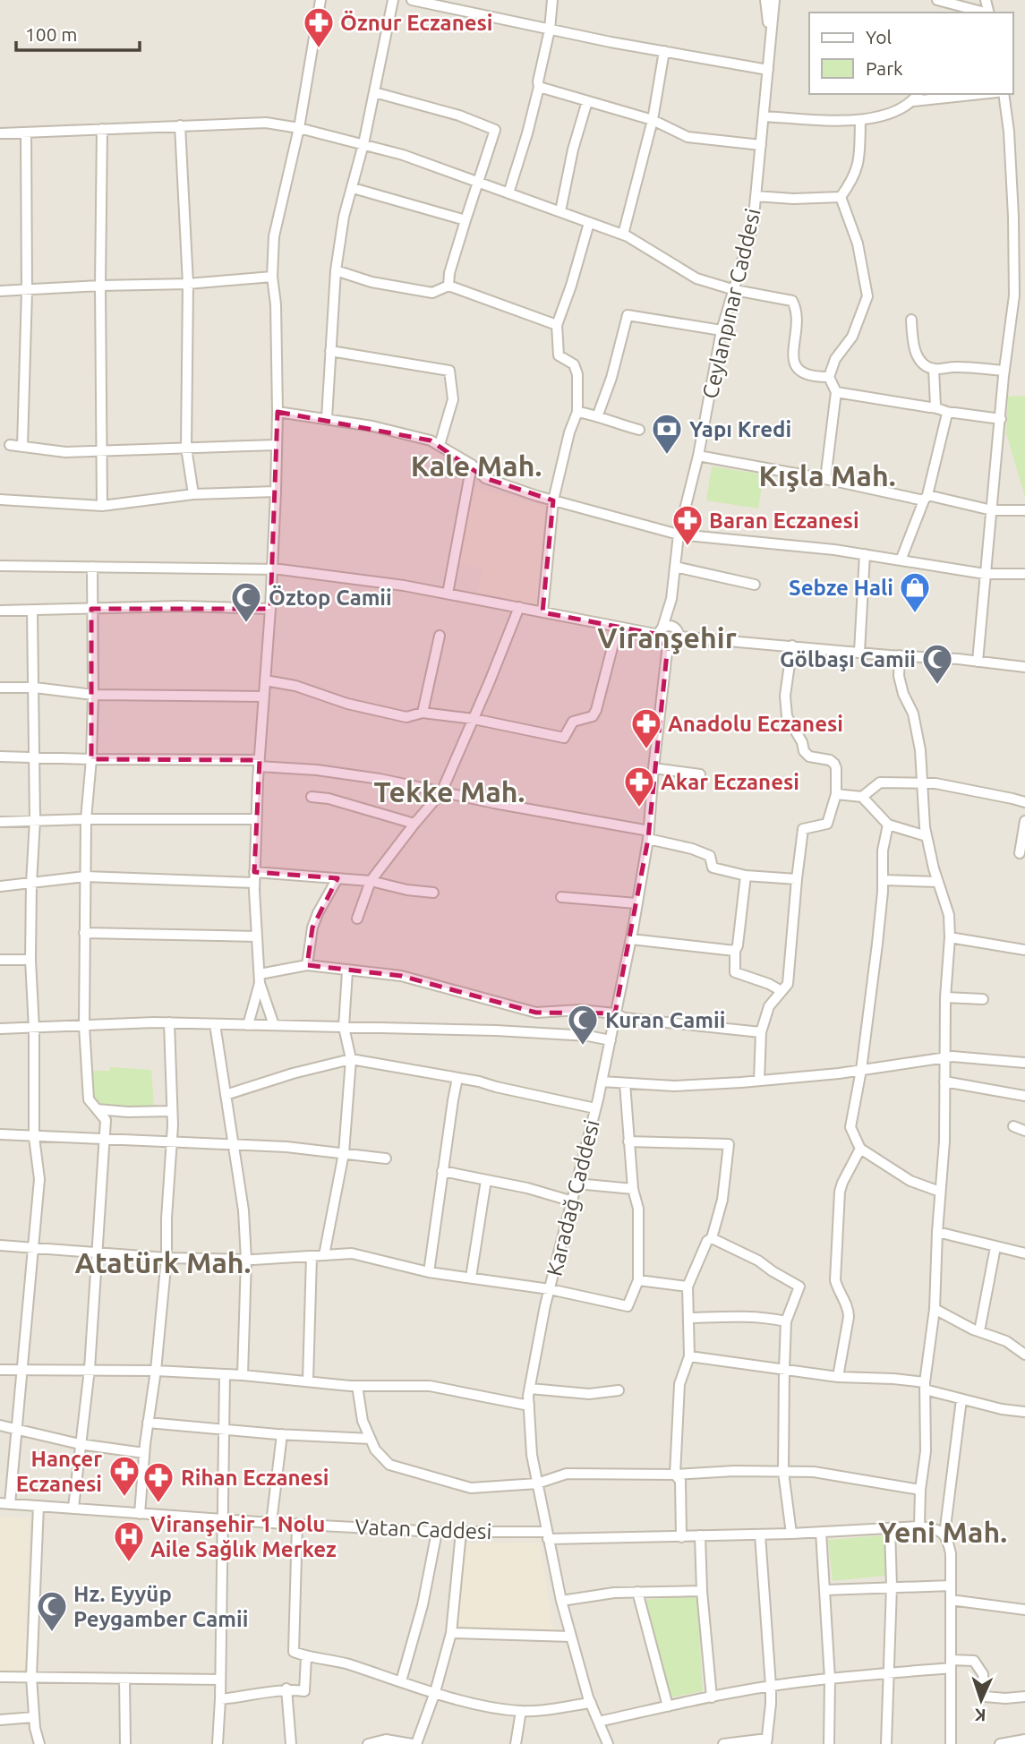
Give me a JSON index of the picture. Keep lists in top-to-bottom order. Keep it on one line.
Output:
{"streets":{"street":["Ceylanpınar Caddesi","Karadağ Caddesi","Vatan Caddesi"]},"crossings":[["Karadağ Caddesi","Vatan Caddesi"]],"districts":["Kale Mah.","Kışla Mah.","Viranşehir","Tekke Mah.","Atatürk Mah.","Yeni Mah."],"places":{"pharmacy":["Öznur Eczanesi","Baran Eczanesi","Anadolu Eczanesi","Akar Eczanesi","Hançer Eczanesi","Rihan Eczanesi"],"bank":["Yapı Kredi"],"shop":["Sebze Hali"],"mosque":["Öztop Camii","Gölbaşı Camii","Kuran Camii","Hz. Eyyüp Peygamber Camii"],"hospital":["Viranşehir 1 Nolu Aile Sağlık Merkez"]},"legend":["Yol","Park"],"scale_bar":"100 m","north":"bottom"}
